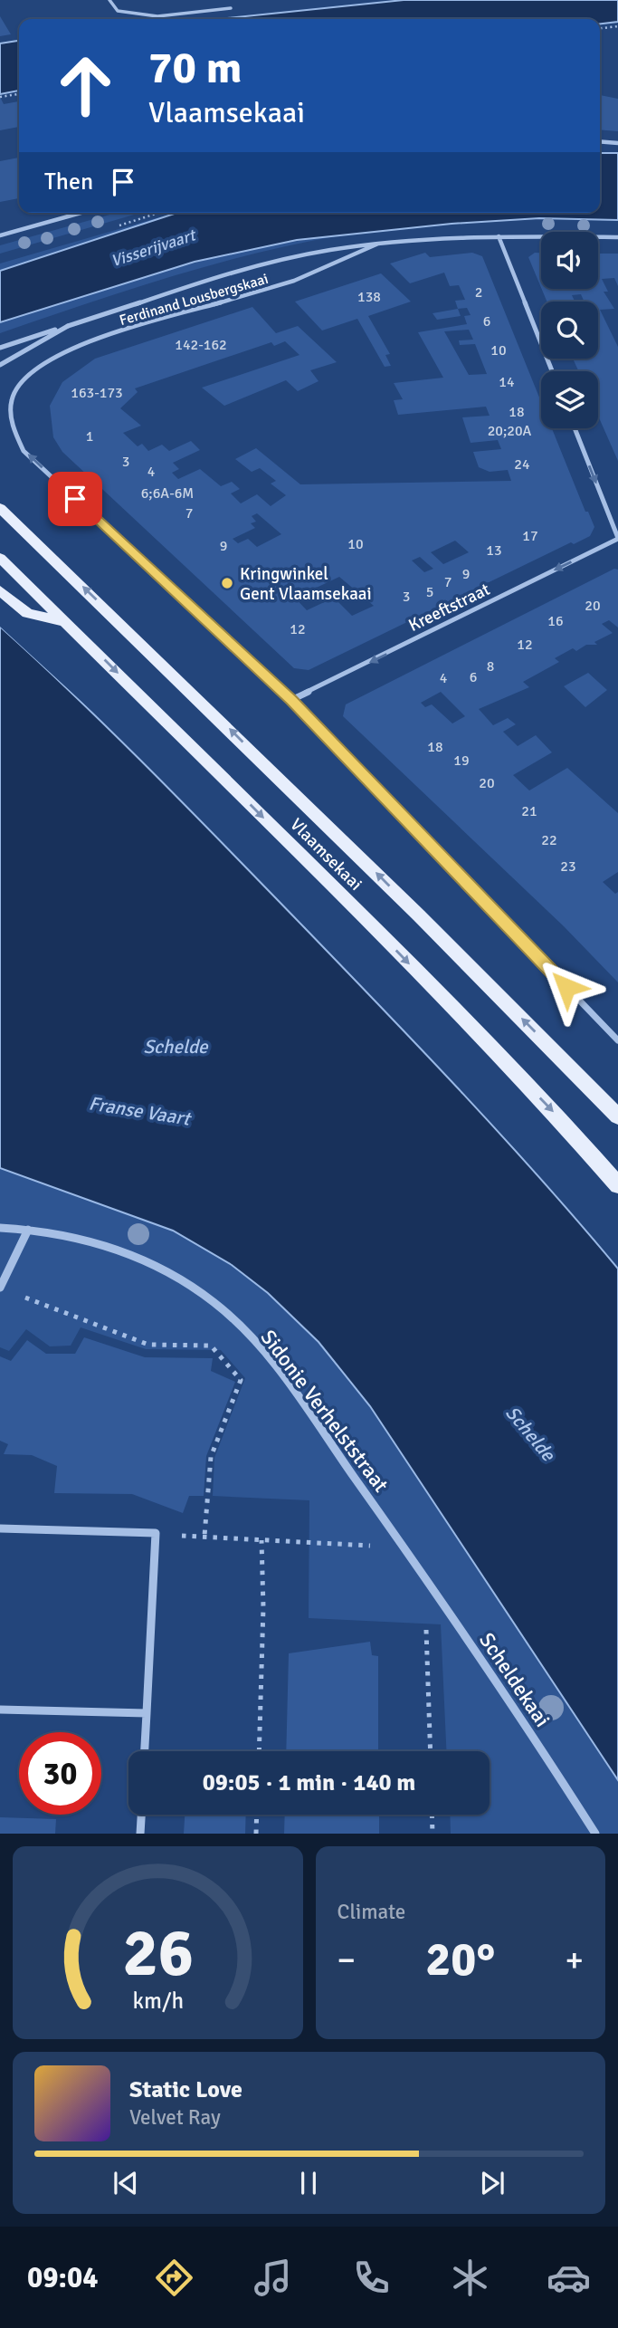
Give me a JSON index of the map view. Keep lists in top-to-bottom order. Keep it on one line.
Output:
{"streets":{"main road":["Vlaamsekaai"],"street":["Ferdinand Lousbergskaai","Kreeftstraat","Sidonie Verhelststraat","Scheldekaai"]},"crossings":[["Ferdinand Lousbergskaai","Kreeftstraat"],["Sidonie Verhelststraat","Scheldekaai"]],"one_way":["Kreeftstraat"],"water":["Visserijvaart","Schelde","Franse Vaart"],"places":["Kringwinkel Gent Vlaamsekaai"],"house_numbers":["2","138","6","142-162","10","14","163-173","18","20;20A","1","3","24","4","6;6A-6M","7","17","10","9","13","9","7","5","3","20","16","12","12","8","6","4","18","19","20","21","22","23"],"page":{"turn":["70 m","Vlaamsekaai"],"then":"Then","limit":"30","trip":"09:05 · 1 min · 140 m","tile":"Climate","heat":["−","20°","+"],"song":["Static Love","Velvet Ray"],"tabs":"09:04","gauge":["26","km/h"]}}
